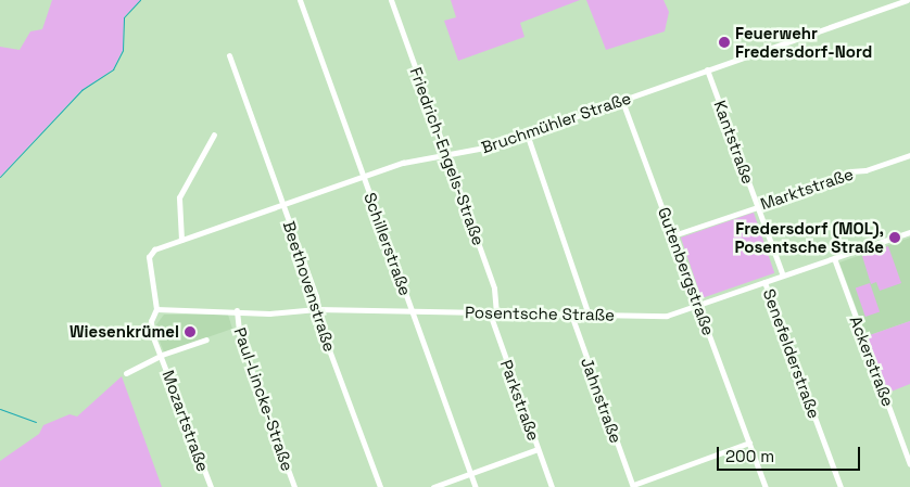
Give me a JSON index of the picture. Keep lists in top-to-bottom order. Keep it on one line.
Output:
{"streets":{"street":["Bruchmühler Straße","Kantstraße","Friedrich-Engels-Straße","Marktstraße","Schillerstraße","Gutenbergstraße","Beethovenstraße","Posentsche Straße","Senefelderstraße","Ackerstraße","Paul-Lincke-Straße","Parkstraße","Jahnstraße","Mozartstraße"]},"crossings":[["Bruchmühler Straße","Kantstraße"],["Bruchmühler Straße","Friedrich-Engels-Straße"],["Bruchmühler Straße","Schillerstraße"],["Bruchmühler Straße","Gutenbergstraße"],["Bruchmühler Straße","Beethovenstraße"],["Bruchmühler Straße","Posentsche Straße"],["Bruchmühler Straße","Mozartstraße"],["Kantstraße","Marktstraße"],["Kantstraße","Posentsche Straße"],["Friedrich-Engels-Straße","Posentsche Straße"],["Friedrich-Engels-Straße","Parkstraße"],["Marktstraße","Gutenbergstraße"],["Schillerstraße","Posentsche Straße"],["Gutenbergstraße","Posentsche Straße"],["Beethovenstraße","Posentsche Straße"],["Posentsche Straße","Senefelderstraße"],["Posentsche Straße","Ackerstraße"],["Posentsche Straße","Paul-Lincke-Straße"],["Posentsche Straße","Parkstraße"],["Posentsche Straße","Jahnstraße"]],"places":["Feuerwehr Fredersdorf-Nord","Fredersdorf (MOL), Posentsche Straße","Wiesenkrümel"],"scale_bar":"200 m"}
